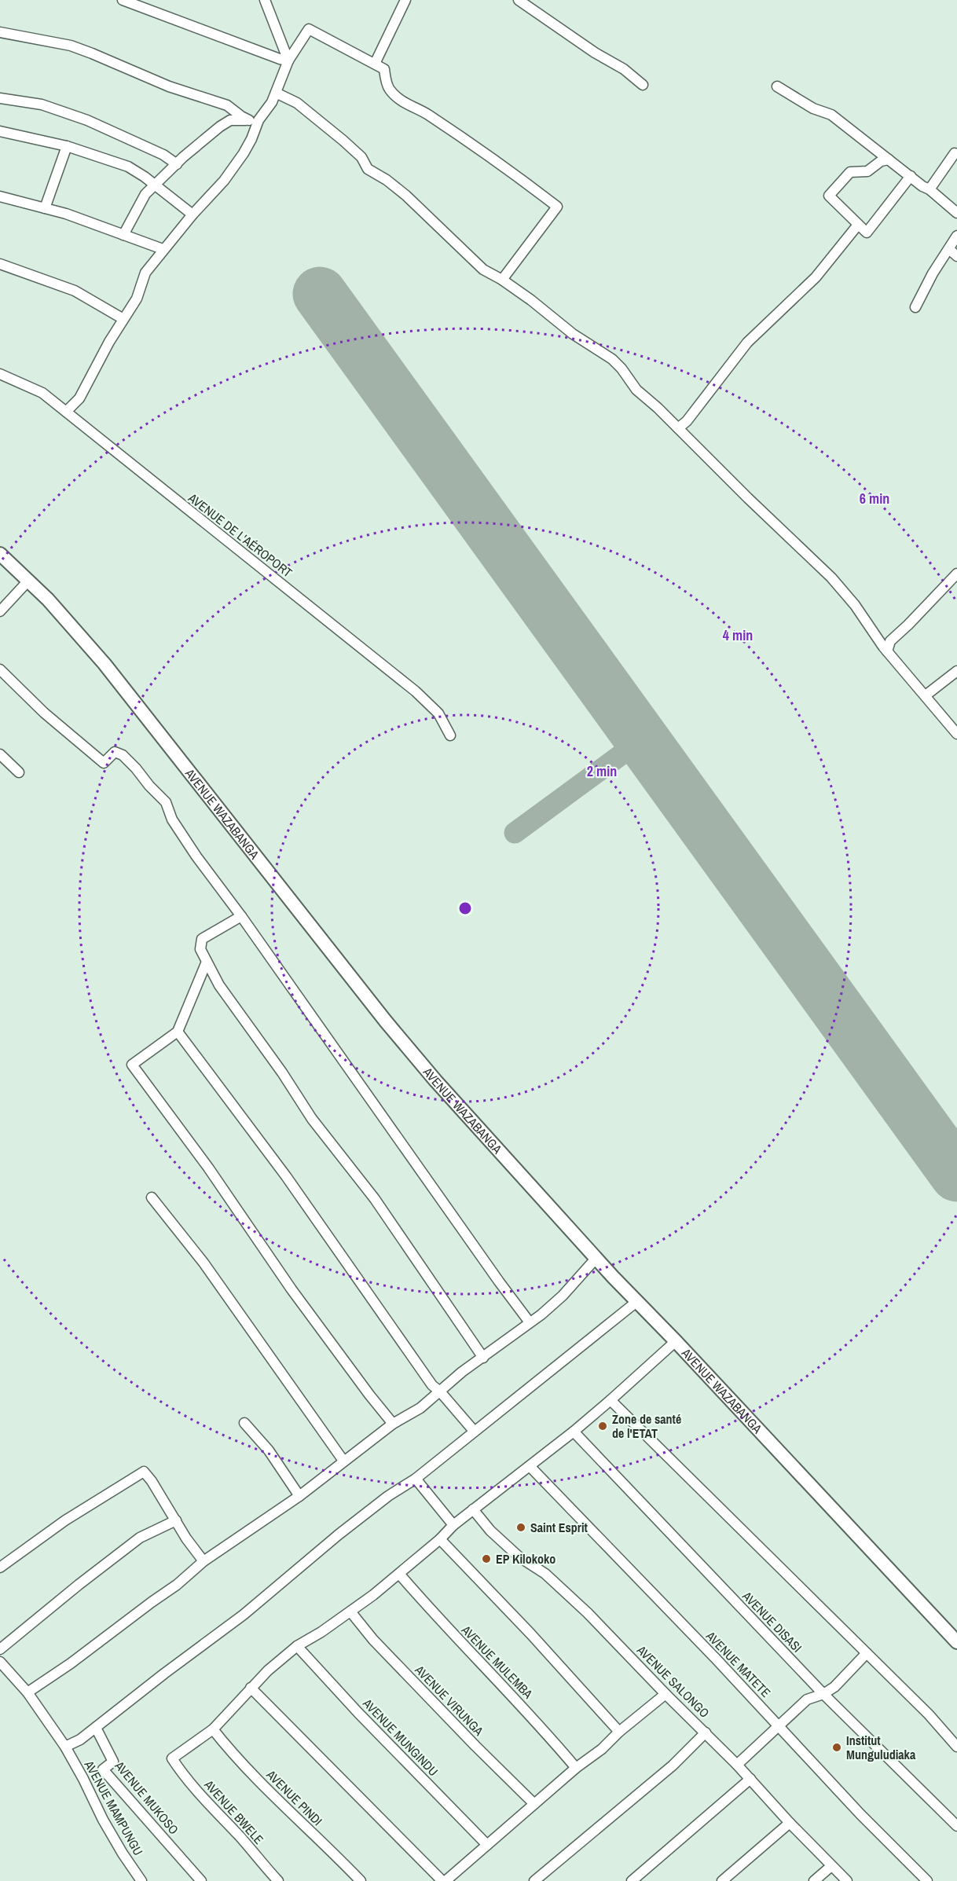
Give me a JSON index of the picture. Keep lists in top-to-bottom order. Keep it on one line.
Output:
{"streets":{"main road":["AVENUE WAZABANGA"],"street":["AVENUE DE L'AÉROPORT","AVENUE DISASI","AVENUE MULEMBA","AVENUE MATETE","AVENUE SALONGO","AVENUE VIRUNGA","AVENUE MUNGINDU","AVENUE MUKOSO","AVENUE PINDI","AVENUE MAMPUNGU","AVENUE BWELE"]},"crossings":[["AVENUE PINDI","AVENUE BWELE"]],"places":["Zone de santé de l'ETAT","Saint Esprit","EP Kilokoko","Institut Munguludiaka"],"rings":["6 min","4 min","2 min"]}
